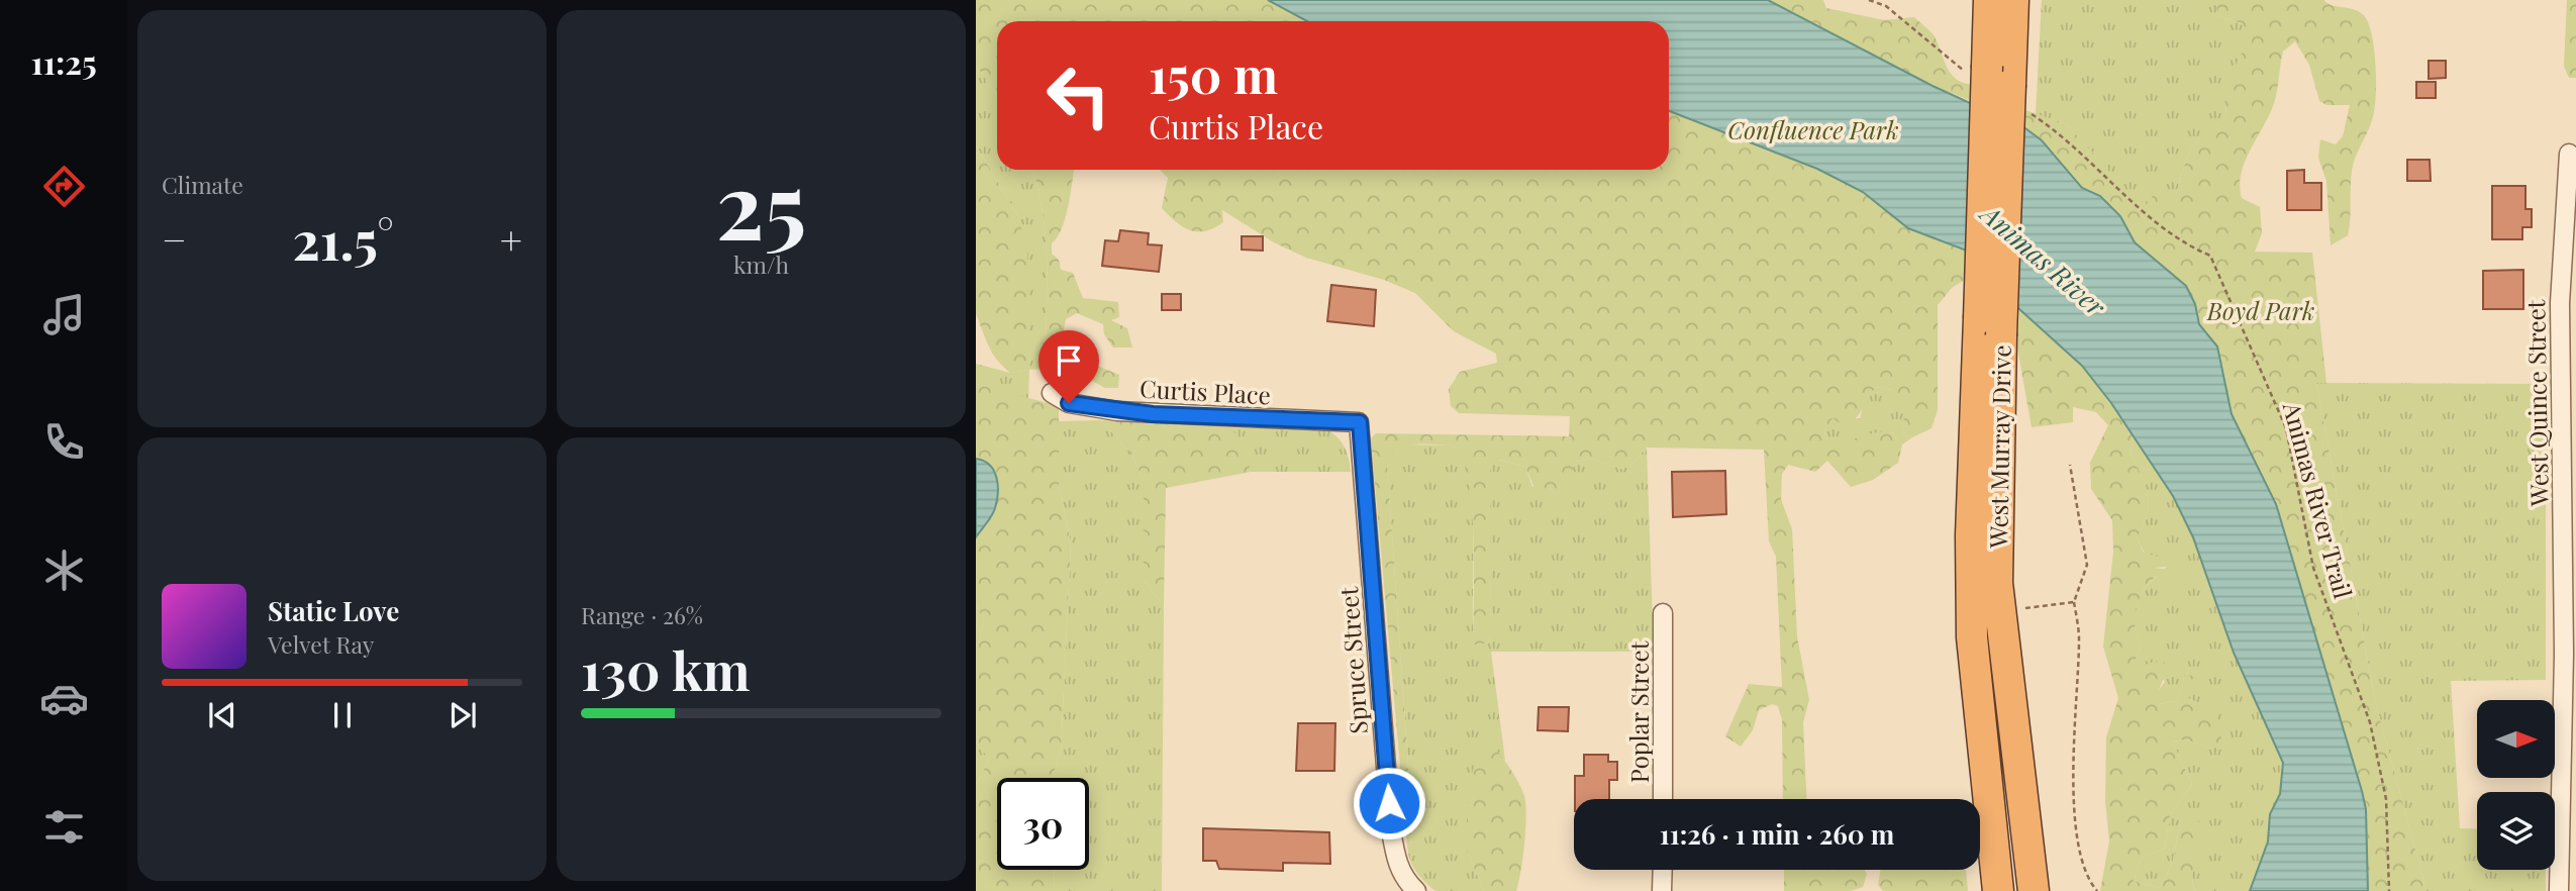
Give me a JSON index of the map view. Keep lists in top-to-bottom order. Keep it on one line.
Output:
{"streets":{"highway":["West Murray Drive"],"street":["Curtis Place","West Quince Street","Spruce Street","Poplar Street"],"path":["Animas River Trail"]},"crossings":[["Curtis Place","Spruce Street"]],"water":["Animas River"],"parks":["Confluence Park","Boyd Park"],"north":"right","page":{"tabs":"11:25","tile":["Climate",["25","km/h"],["Range · 26%","130 km"]],"turn":["150 m","Curtis Place"],"heat":["−","21.5°","+"],"song":["Static Love","Velvet Ray"],"limit":"30","trip":"11:26 · 1 min · 260 m"}}
